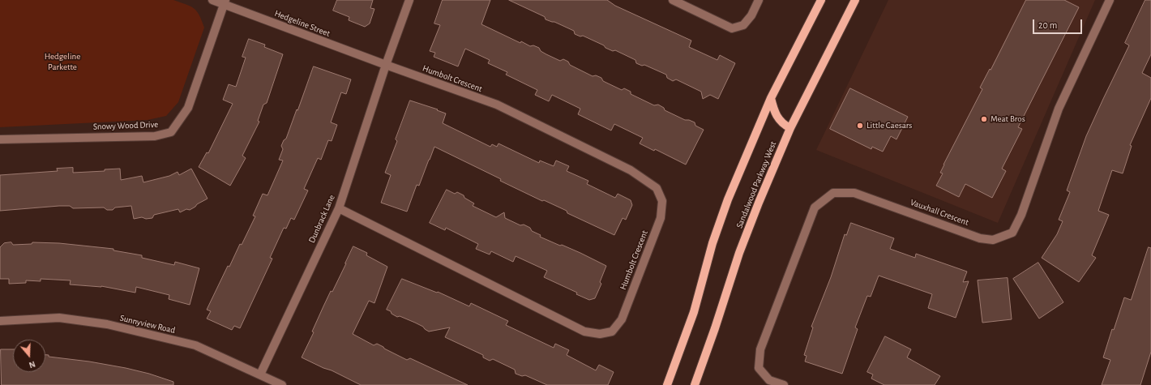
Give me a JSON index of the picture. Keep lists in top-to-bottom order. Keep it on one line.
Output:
{"streets":{"main road":["Sandalwood Parkway West"],"street":["Hedgeline Street","Humbolt Crescent","Snowy Wood Drive","Vauxhall Crescent","Dunbrack Lane","Sunnyview Road"]},"crossings":[["Hedgeline Street","Humbolt Crescent"],["Hedgeline Street","Snowy Wood Drive"],["Hedgeline Street","Dunbrack Lane"],["Humbolt Crescent","Dunbrack Lane"],["Dunbrack Lane","Sunnyview Road"]],"parks":["Hedgeline Parkette"],"places":["Meat Bros","Little Caesars"],"scale_bar":"20 m","north":"bottom"}
